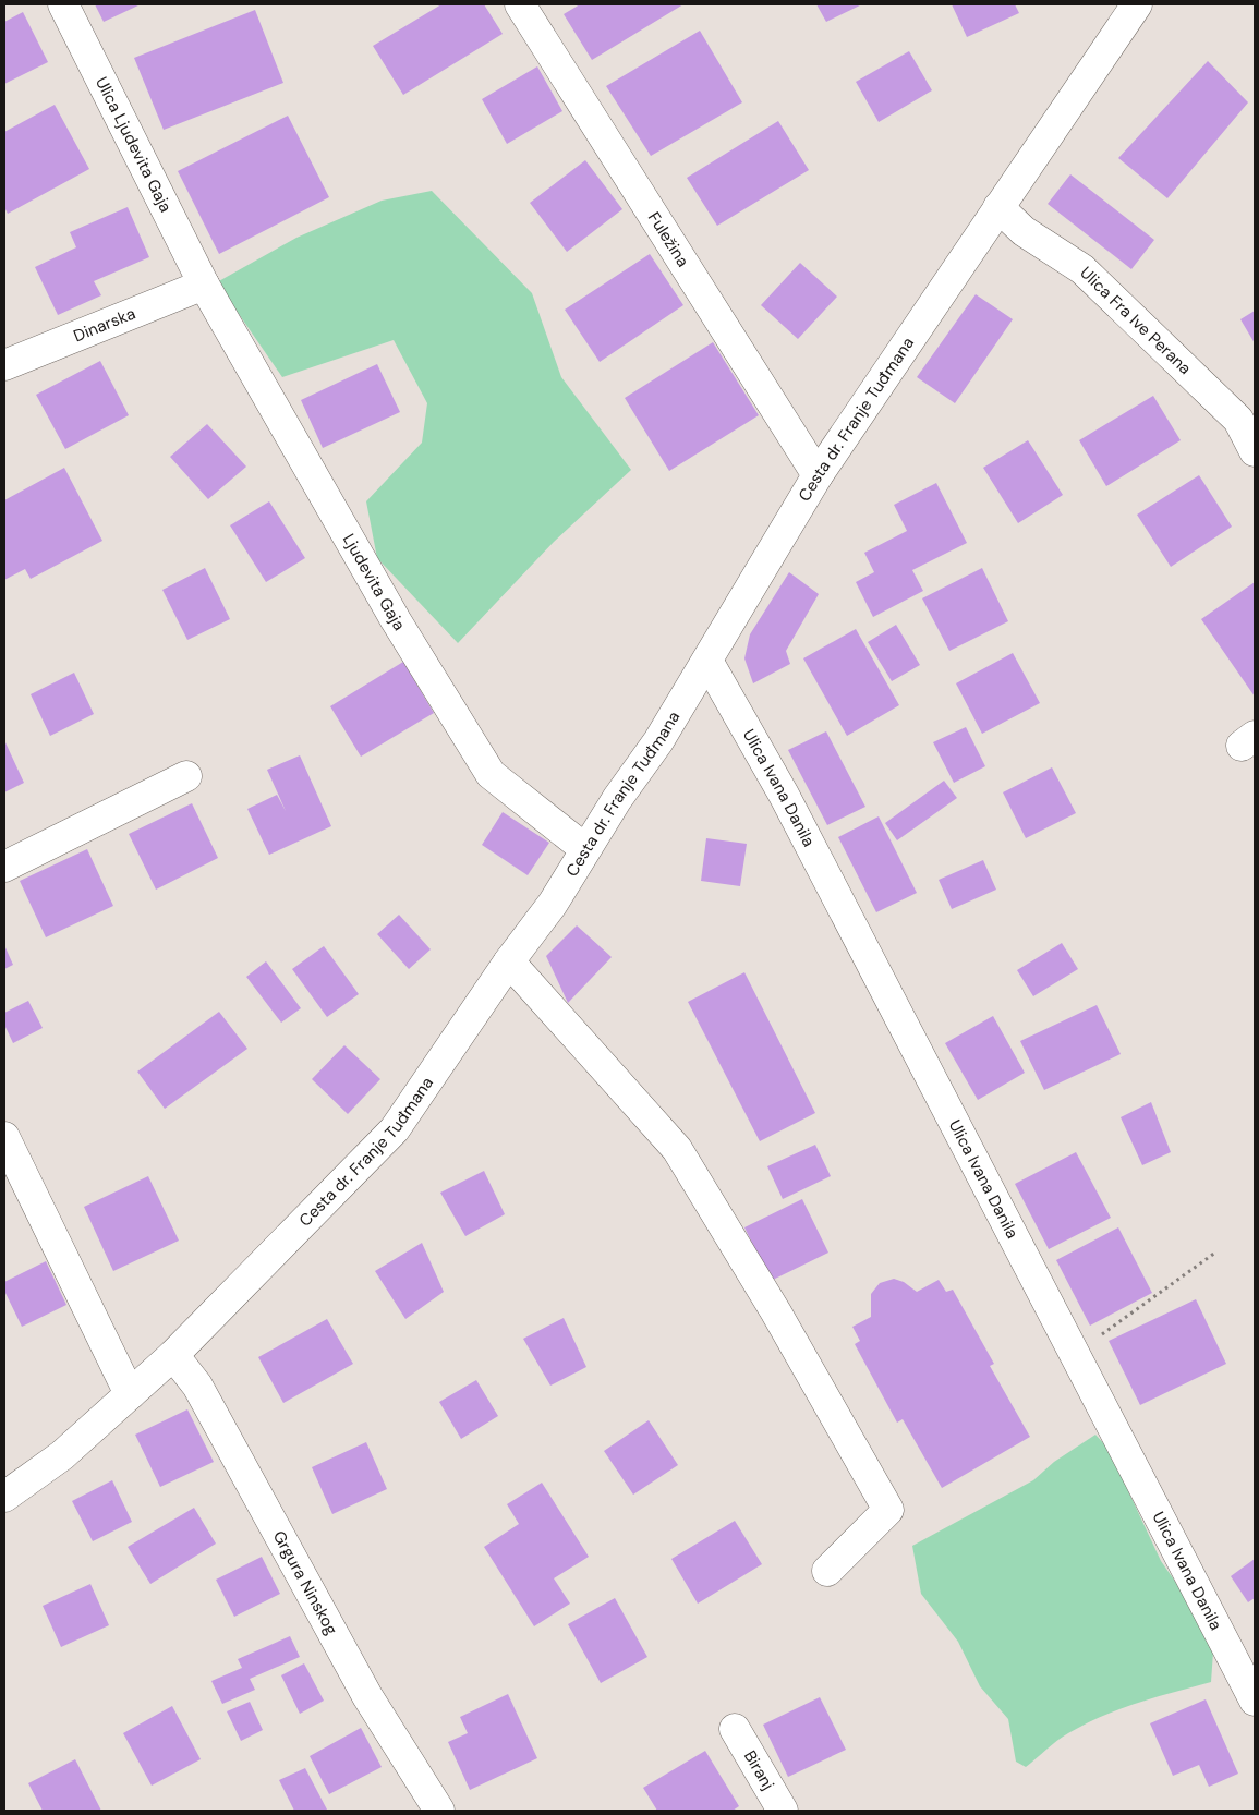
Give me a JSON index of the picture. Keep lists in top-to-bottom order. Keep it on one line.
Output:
{"streets":{"street":["Ulica Ljudevita Gaja","Fuležina","Ulica Fra Ive Perana","Dinarska","Cesta dr. Franje Tuđmana","Ljudevita Gaja","Ulica Ivana Danila","Grgura Ninskog","Biranj"]},"crossings":[["Ulica Ljudevita Gaja","Dinarska"],["Ulica Ljudevita Gaja","Ljudevita Gaja"],["Fuležina","Cesta dr. Franje Tuđmana"],["Ulica Fra Ive Perana","Cesta dr. Franje Tuđmana"],["Dinarska","Ljudevita Gaja"],["Cesta dr. Franje Tuđmana","Ljudevita Gaja"],["Cesta dr. Franje Tuđmana","Ulica Ivana Danila"],["Cesta dr. Franje Tuđmana","Grgura Ninskog"]]}
